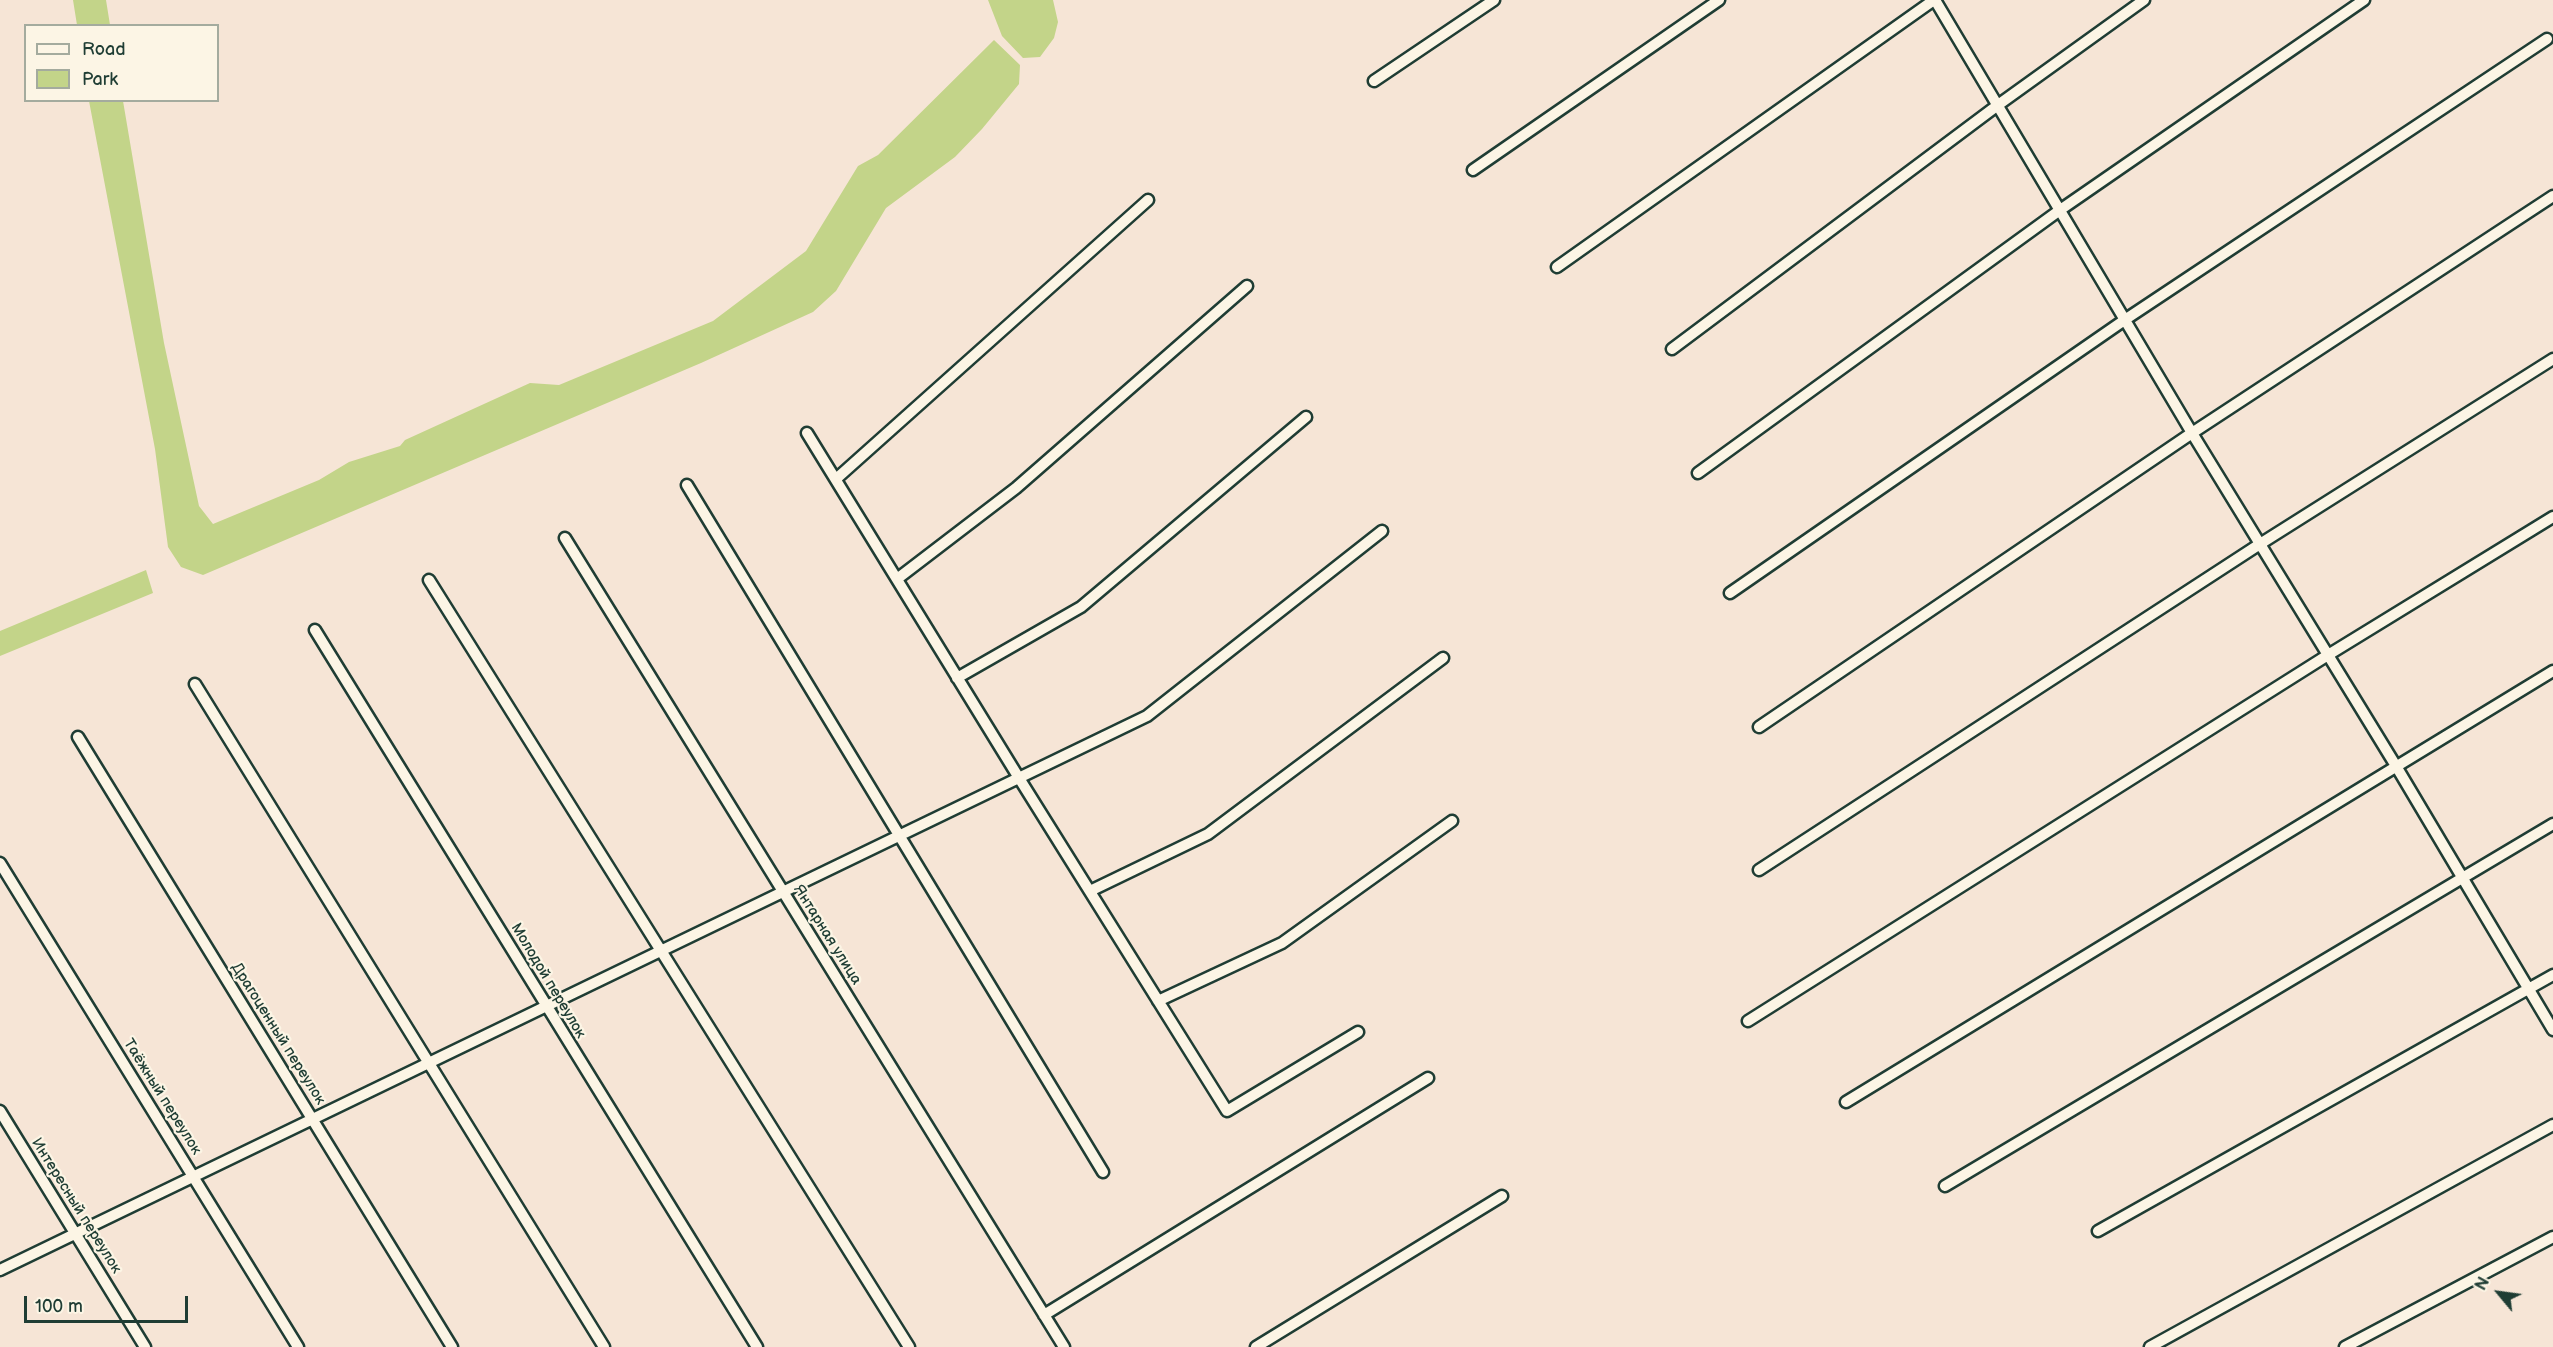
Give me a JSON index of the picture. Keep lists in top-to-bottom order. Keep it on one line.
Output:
{"streets":{"street":["Янтарная улица","Молодой переулок","Драгоценный переулок","Таёжный переулок","Интересный переулок"]},"legend":["Road","Park"],"scale_bar":"100 m","north":"top left"}
